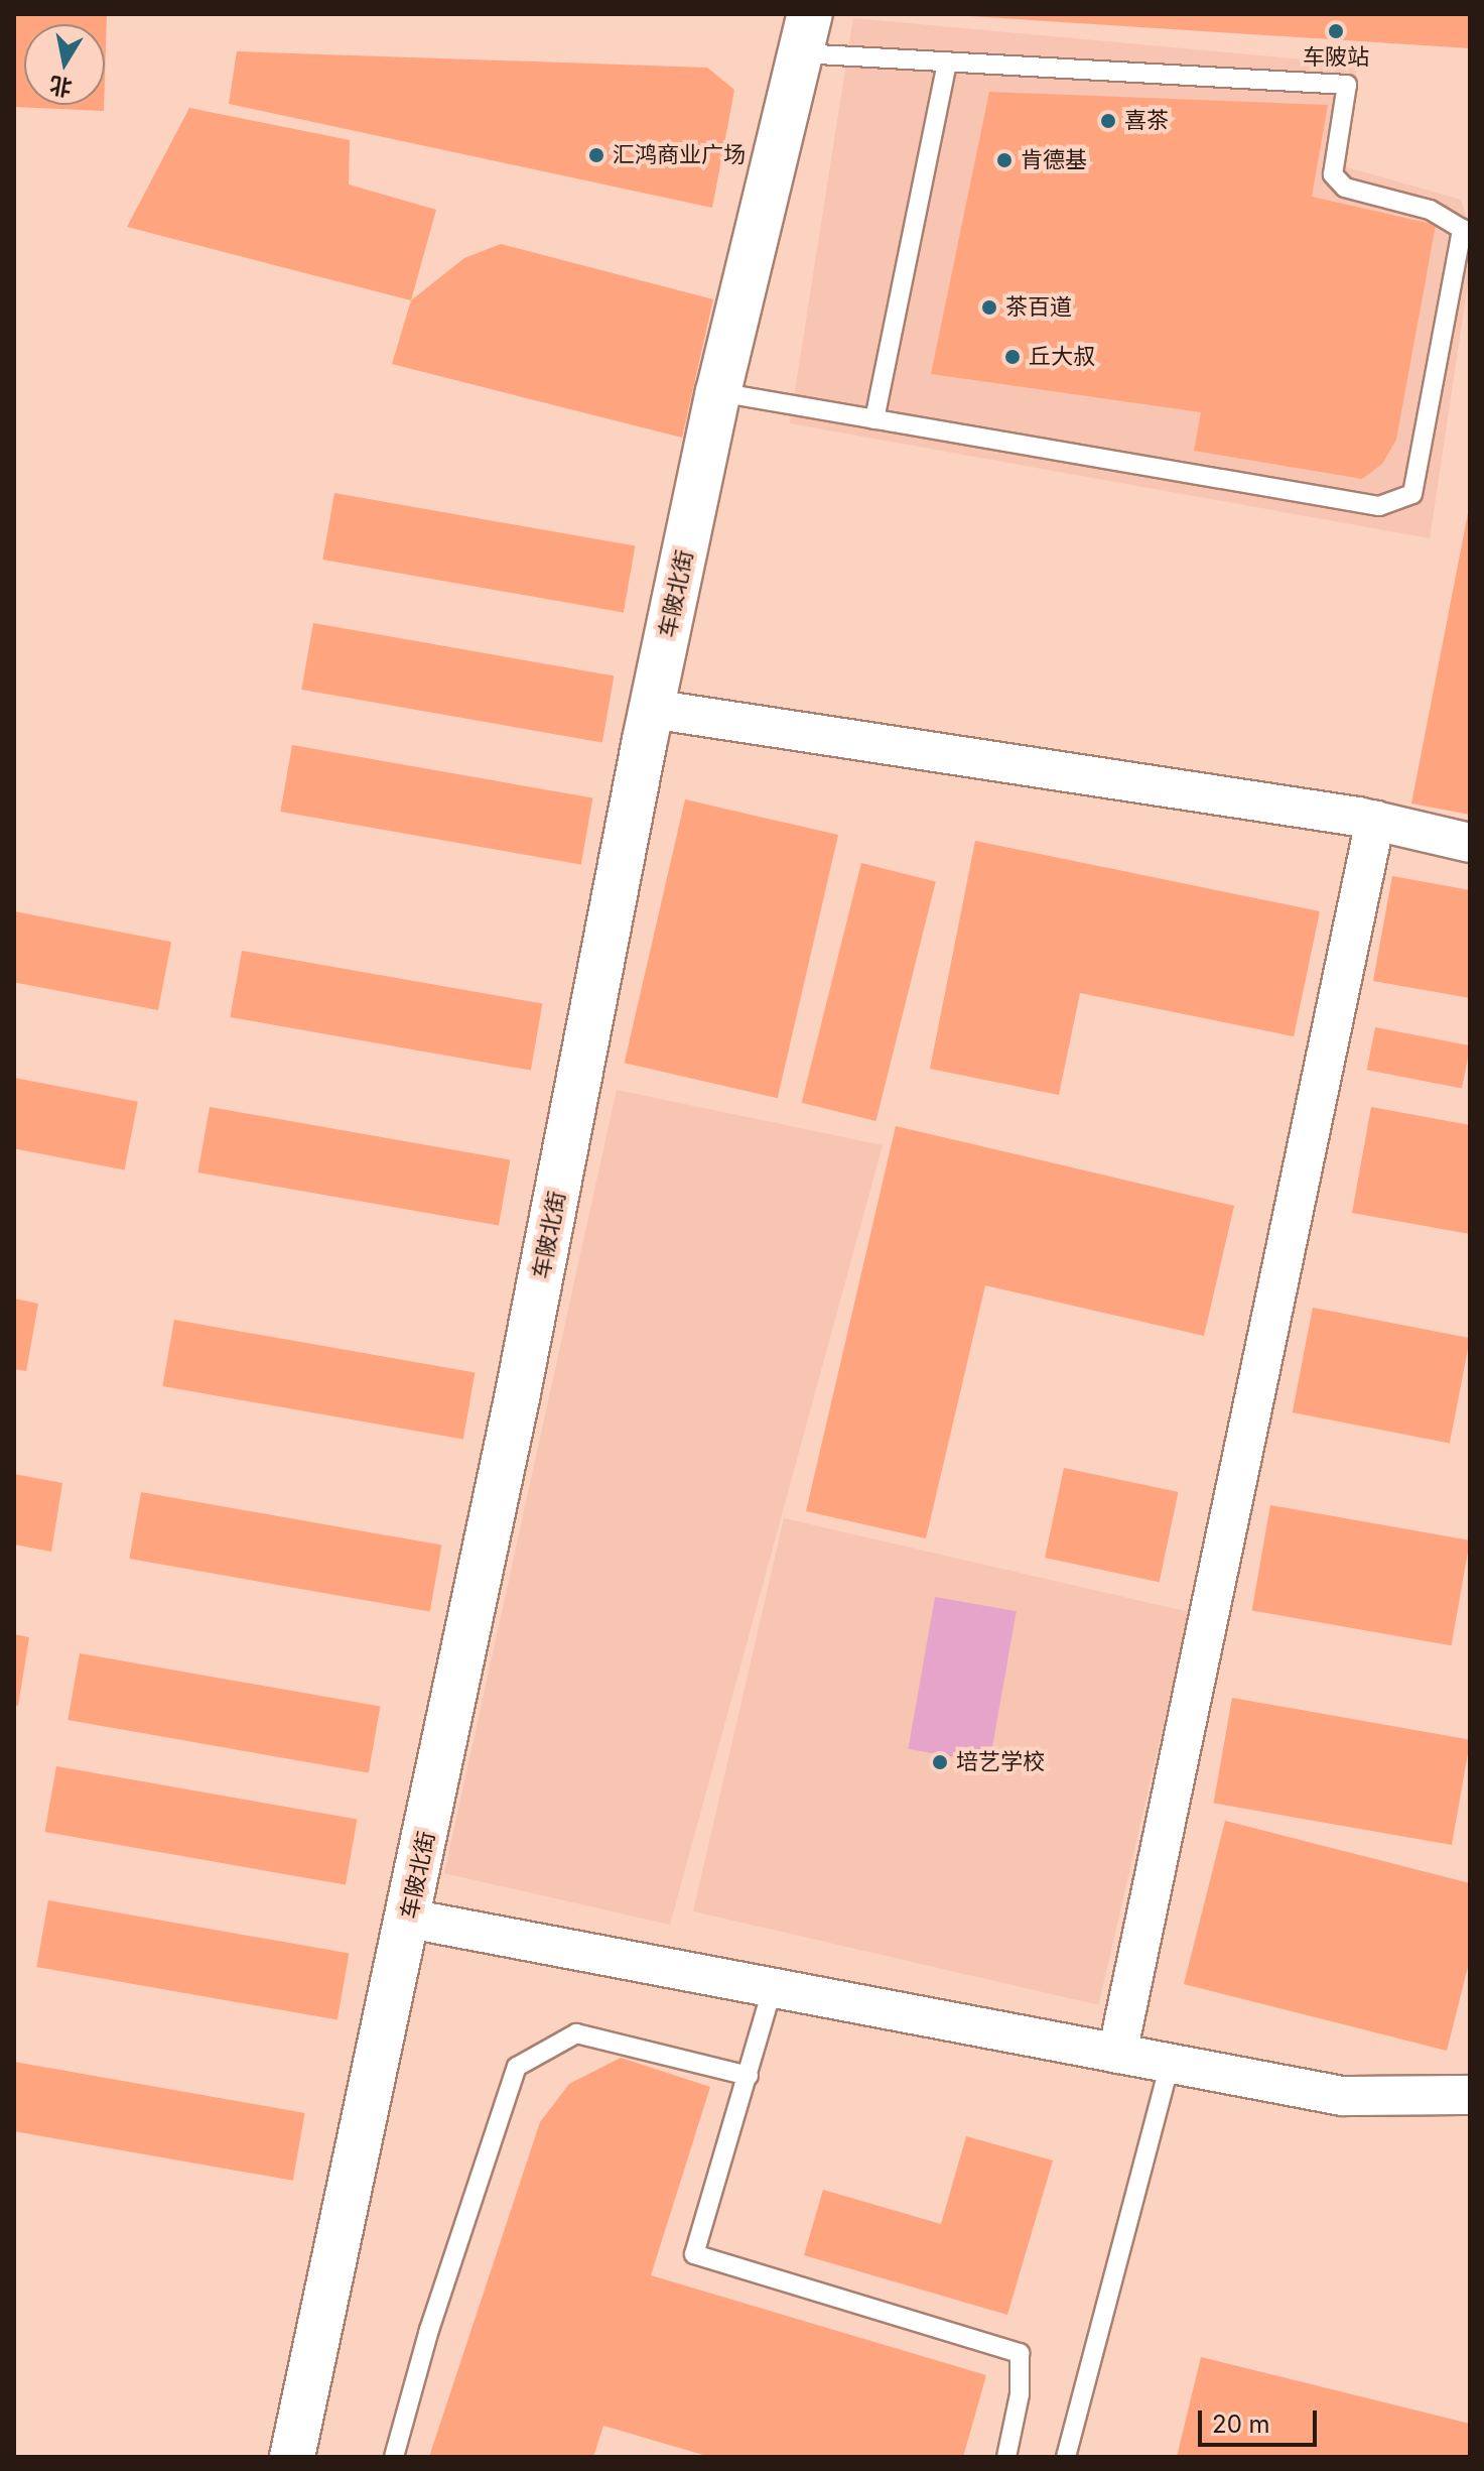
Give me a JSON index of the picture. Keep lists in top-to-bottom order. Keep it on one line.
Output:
{"streets":{"street":["车陂北街"]},"places":["车陂站","喜茶","汇鸿商业广场","肯德基","茶百道","丘大叔","培艺学校"],"scale_bar":"20 m","north":"bottom"}
